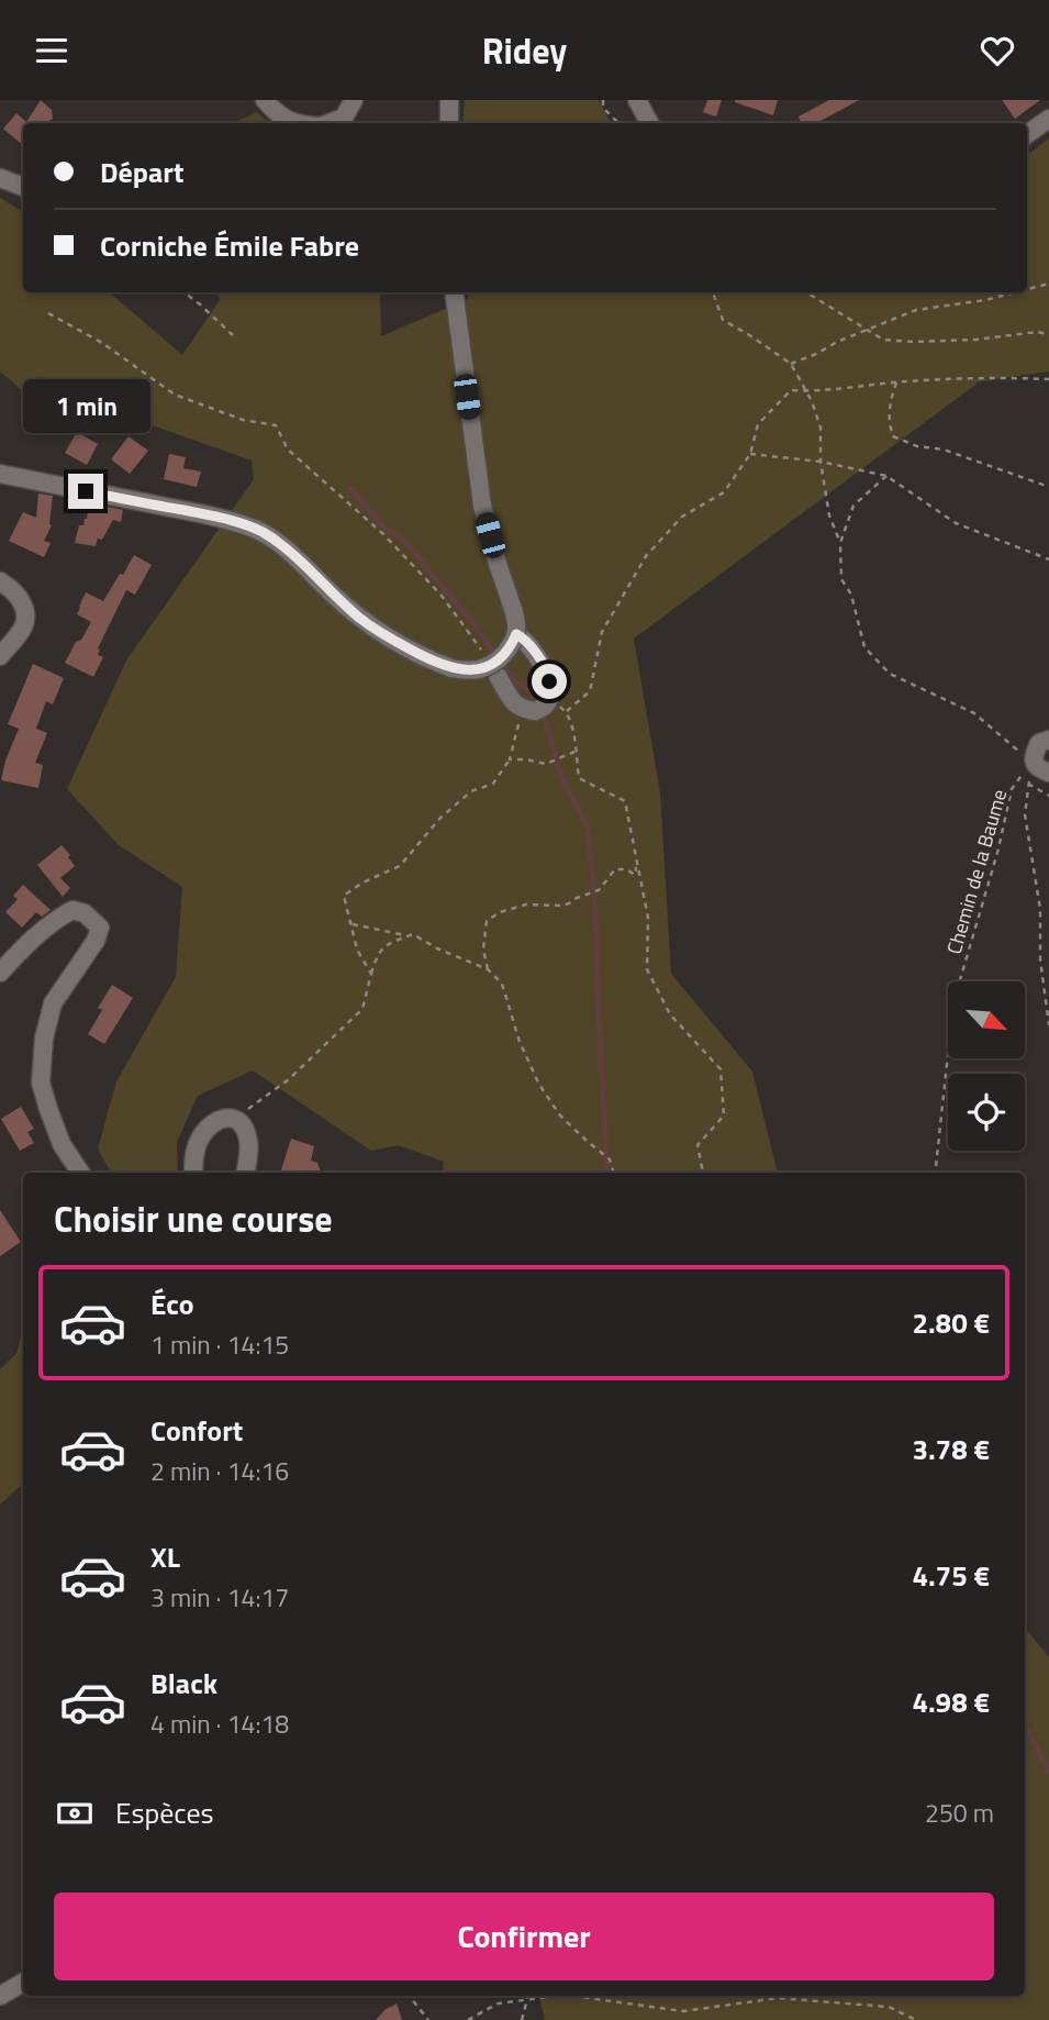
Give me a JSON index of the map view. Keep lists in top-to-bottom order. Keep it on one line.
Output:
{"streets":{"path":["Chemin de la Baume"]},"north":"bottom right","page":{"header":"Ridey","banner":["Départ","Corniche Émile Fabre"],"bubble":"1 min","heading":"Choisir une course","list":[{"name":"Éco","note":"1 min · 14:15","value":"2.80 €"},{"name":"Confort","note":"2 min · 14:16","value":"3.78 €"},{"name":"XL","note":"3 min · 14:17","value":"4.75 €"},{"name":"Black","note":"4 min · 14:18","value":"4.98 €"}],"pay":["Espèces","250 m"],"buttons":"Confirmer"}}
